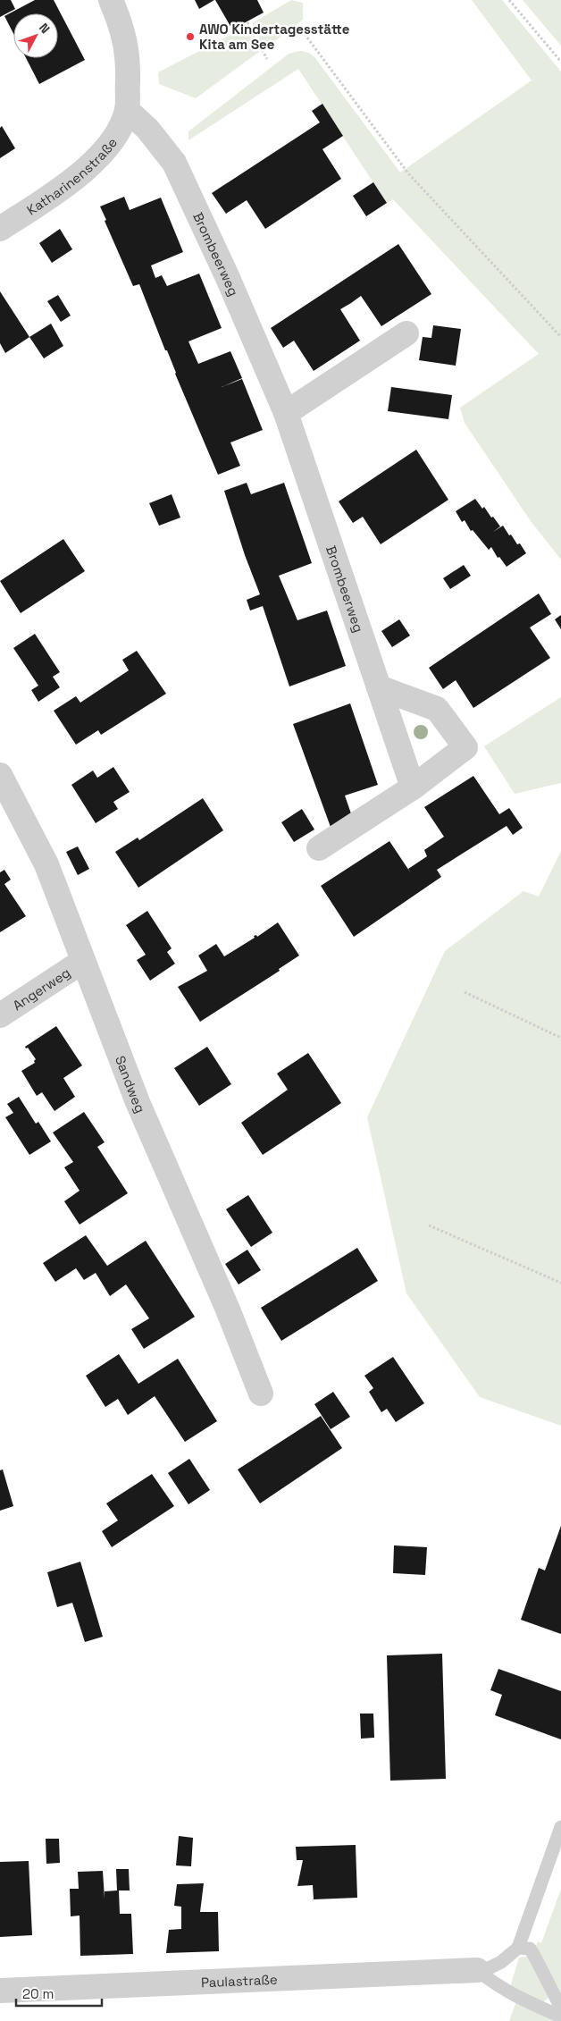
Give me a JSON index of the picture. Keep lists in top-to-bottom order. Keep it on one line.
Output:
{"streets":{"street":["Katharinenstraße","Brombeerweg","Angerweg","Sandweg","Paulastraße"]},"crossings":[["Katharinenstraße","Brombeerweg"],["Angerweg","Sandweg"]],"places":["AWO Kindertagesstätte Kita am See"],"scale_bar":"20 m","north":"top right"}
